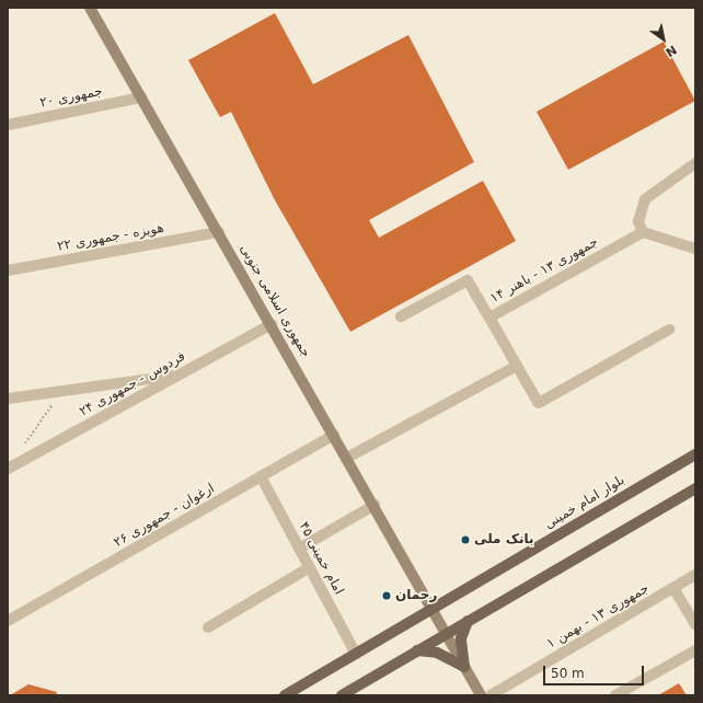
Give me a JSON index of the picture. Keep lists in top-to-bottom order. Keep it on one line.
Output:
{"streets":{"main road":["بلوار امام خمینی"],"street":["جمهوری ۲۰","هویزه - جمهوری ۲۲","جمهوری ۱۳ - باهنر ۱۴","جمهوری اسلامی جنوبی","فردوس - جمهوری ۲۴","ارغوان - جمهوری ۲۶","امام خمینی ۴۵","جمهوری ۱۳ - بهمن ۱"]},"crossings":[["جمهوری ۲۰","جمهوری اسلامی جنوبی"],["هویزه - جمهوری ۲۲","جمهوری اسلامی جنوبی"],["جمهوری اسلامی جنوبی","فردوس - جمهوری ۲۴"],["جمهوری اسلامی جنوبی","بلوار امام خمینی"],["جمهوری اسلامی جنوبی","ارغوان - جمهوری ۲۶"],["بلوار امام خمینی","امام خمینی ۴۵"],["ارغوان - جمهوری ۲۶","امام خمینی ۴۵"]],"places":["بانک ملی","رحمان"],"scale_bar":"50 m","north":"bottom right"}
